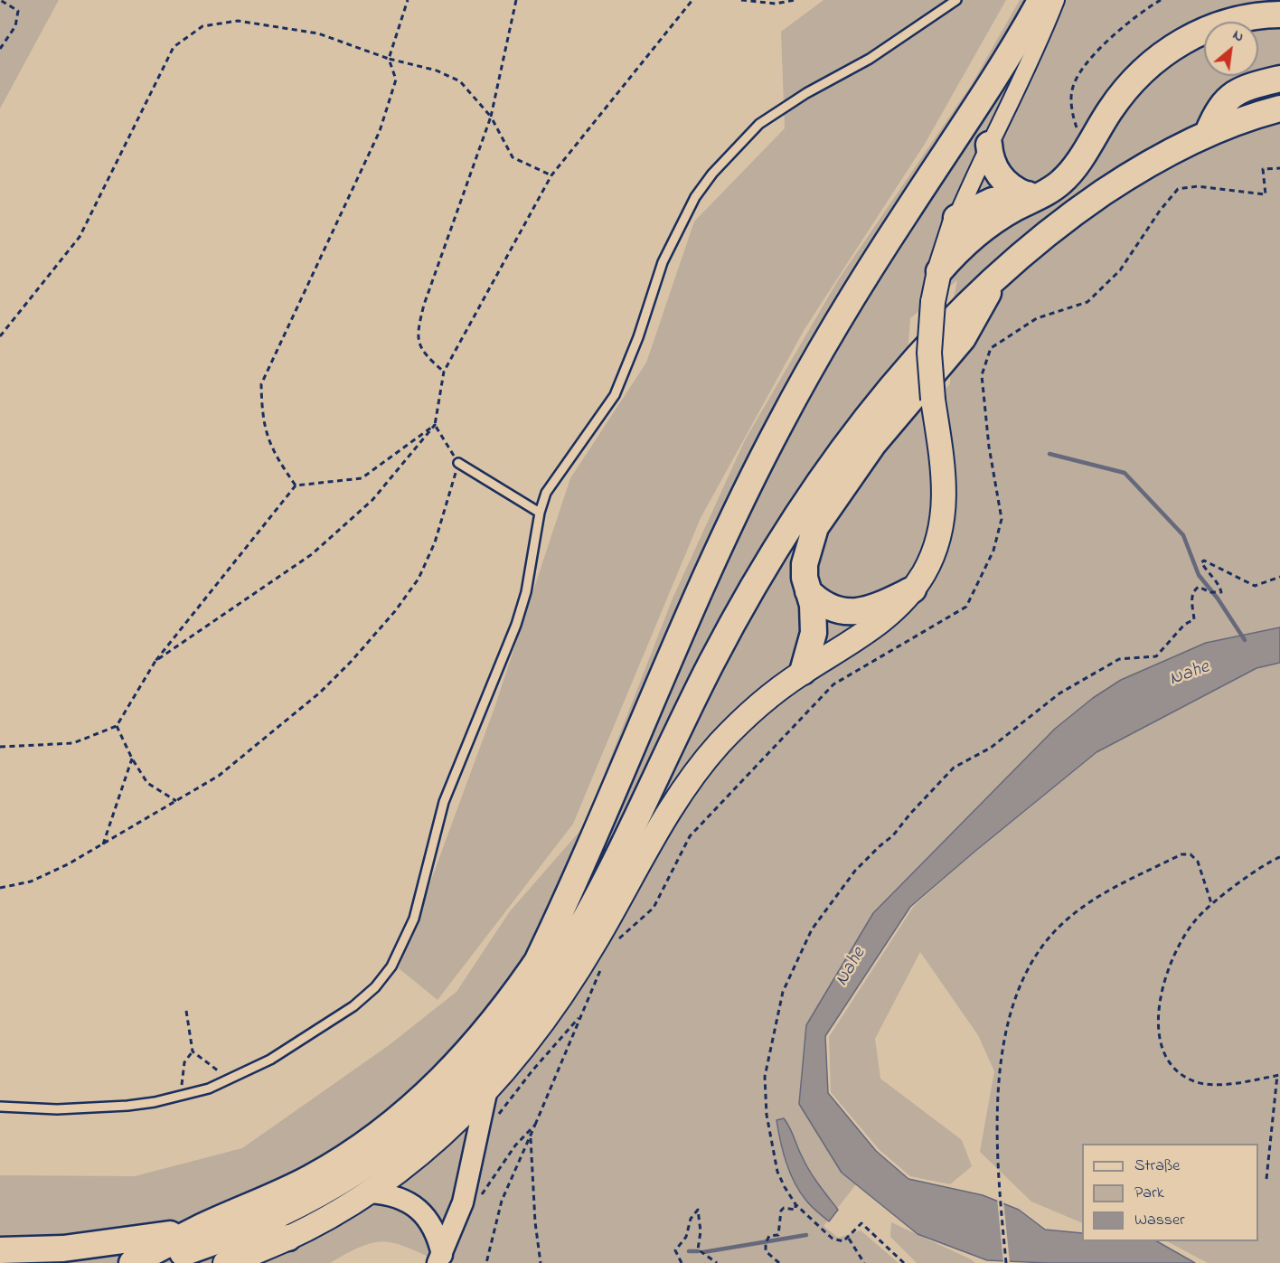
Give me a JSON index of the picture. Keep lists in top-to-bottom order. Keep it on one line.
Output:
{"water":["Nahe"],"legend":["Straße","Park","Wasser"],"north":"top right"}
